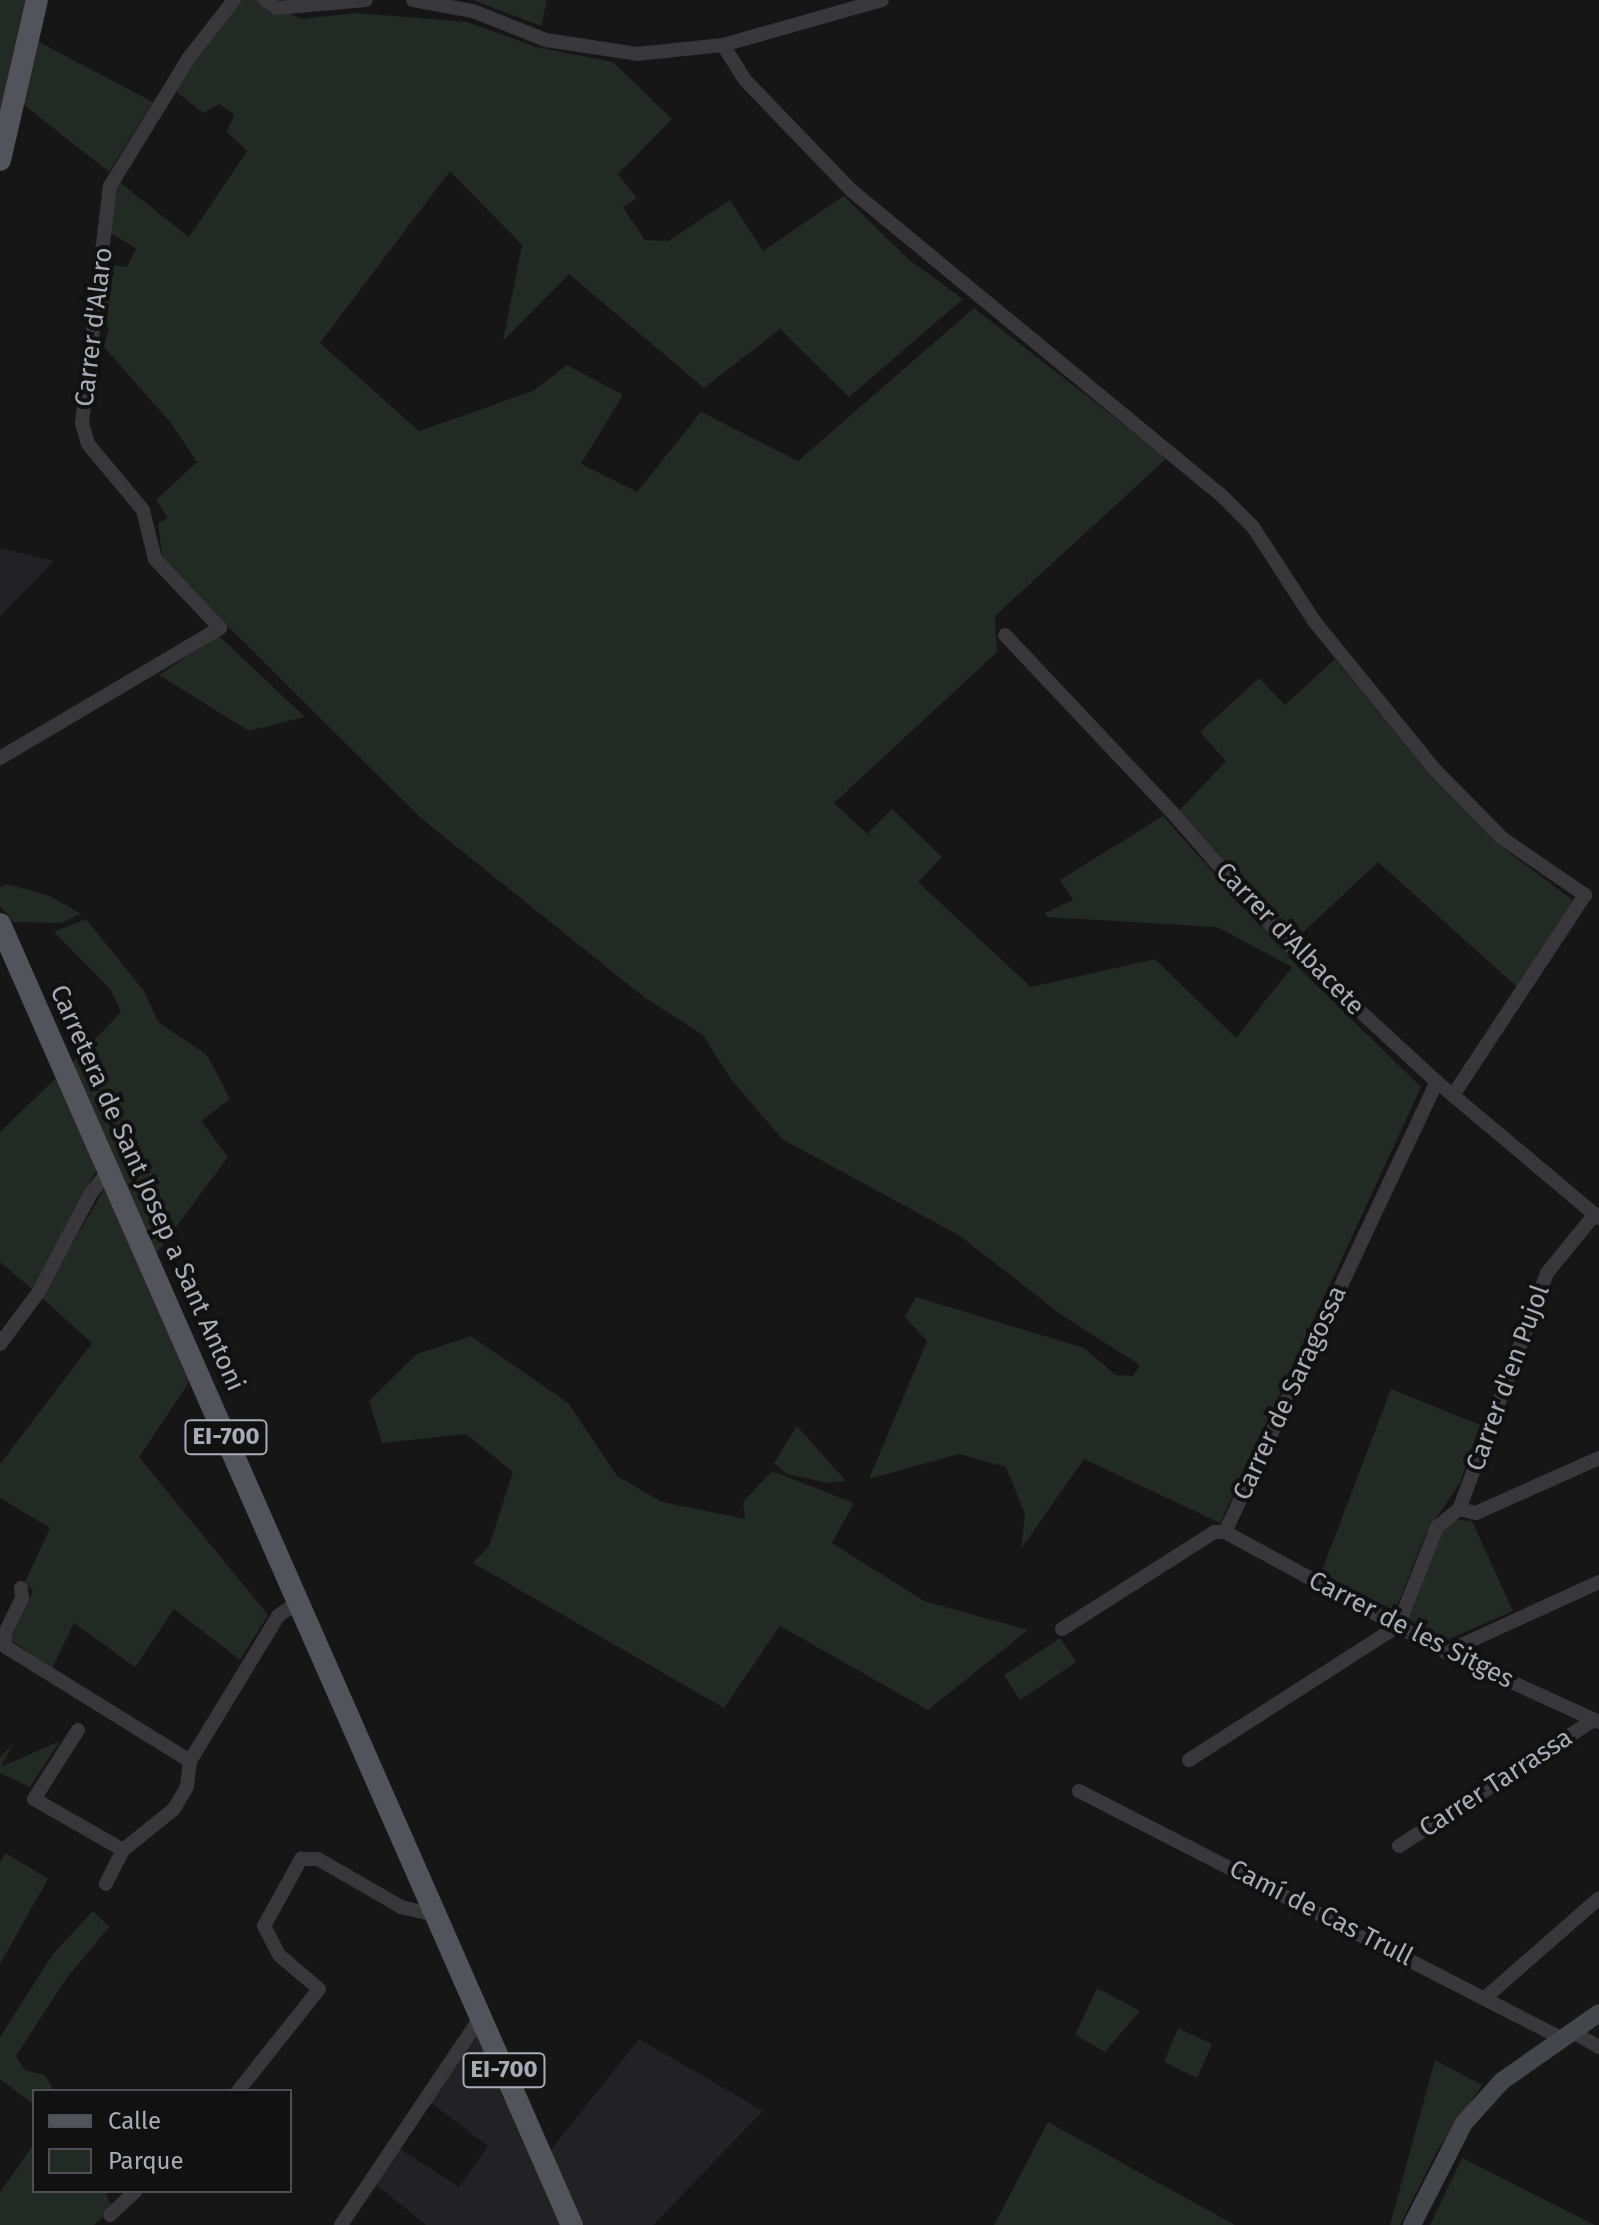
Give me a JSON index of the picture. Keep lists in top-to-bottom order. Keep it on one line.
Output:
{"streets":{"main road":["Carretera de Sant Josep a Sant Antoni","EI-700"],"street":["Carrer d'Alaro","Carrer d'Albacete","Carrer d'en Pujol","Carrer de Saragossa","Carrer de les Sitges","Carrer Tarrassa","Camí de Cas Trull"]},"crossings":[["Carrer d'Albacete","Carrer d'en Pujol"],["Carrer d'Albacete","Carrer de Saragossa"],["Carretera de Sant Josep a Sant Antoni","EI-700"],["Carrer d'en Pujol","Carrer de les Sitges"],["Carrer de Saragossa","Carrer de les Sitges"],["Carrer de les Sitges","Carrer Tarrassa"]],"legend":["Calle","Parque"]}
